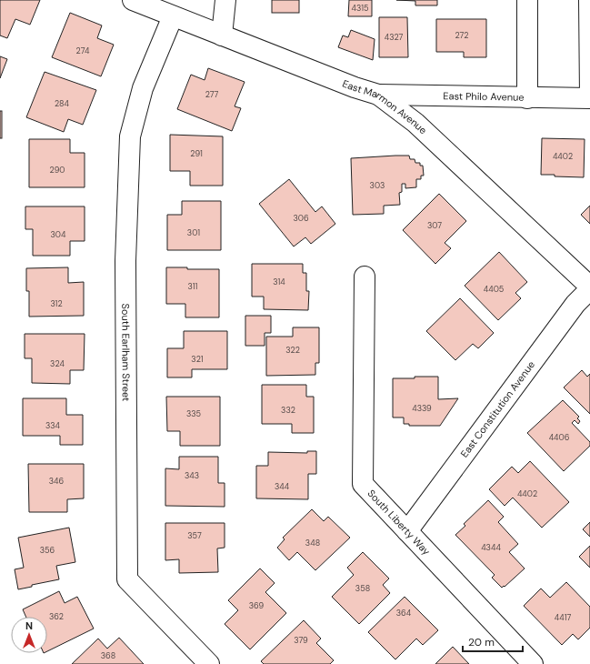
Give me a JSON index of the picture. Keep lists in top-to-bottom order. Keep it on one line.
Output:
{"streets":{"street":["East Philo Avenue","East Marmon Avenue","South Earlham Street","East Constitution Avenue","South Liberty Way"]},"crossings":[["East Philo Avenue","East Marmon Avenue"],["East Marmon Avenue","South Earlham Street"],["East Constitution Avenue","South Liberty Way"]],"house_numbers":["4315","272","4327","274","277","284","291","4402","290","303","306","307","301","304","314","311","4405","312","322","321","324","4339","332","335","334","4406","343","346","344","4402","357","348","4344","356","358","369","364","362","4417","379","368"],"scale_bar":"20 m","north":"top"}
